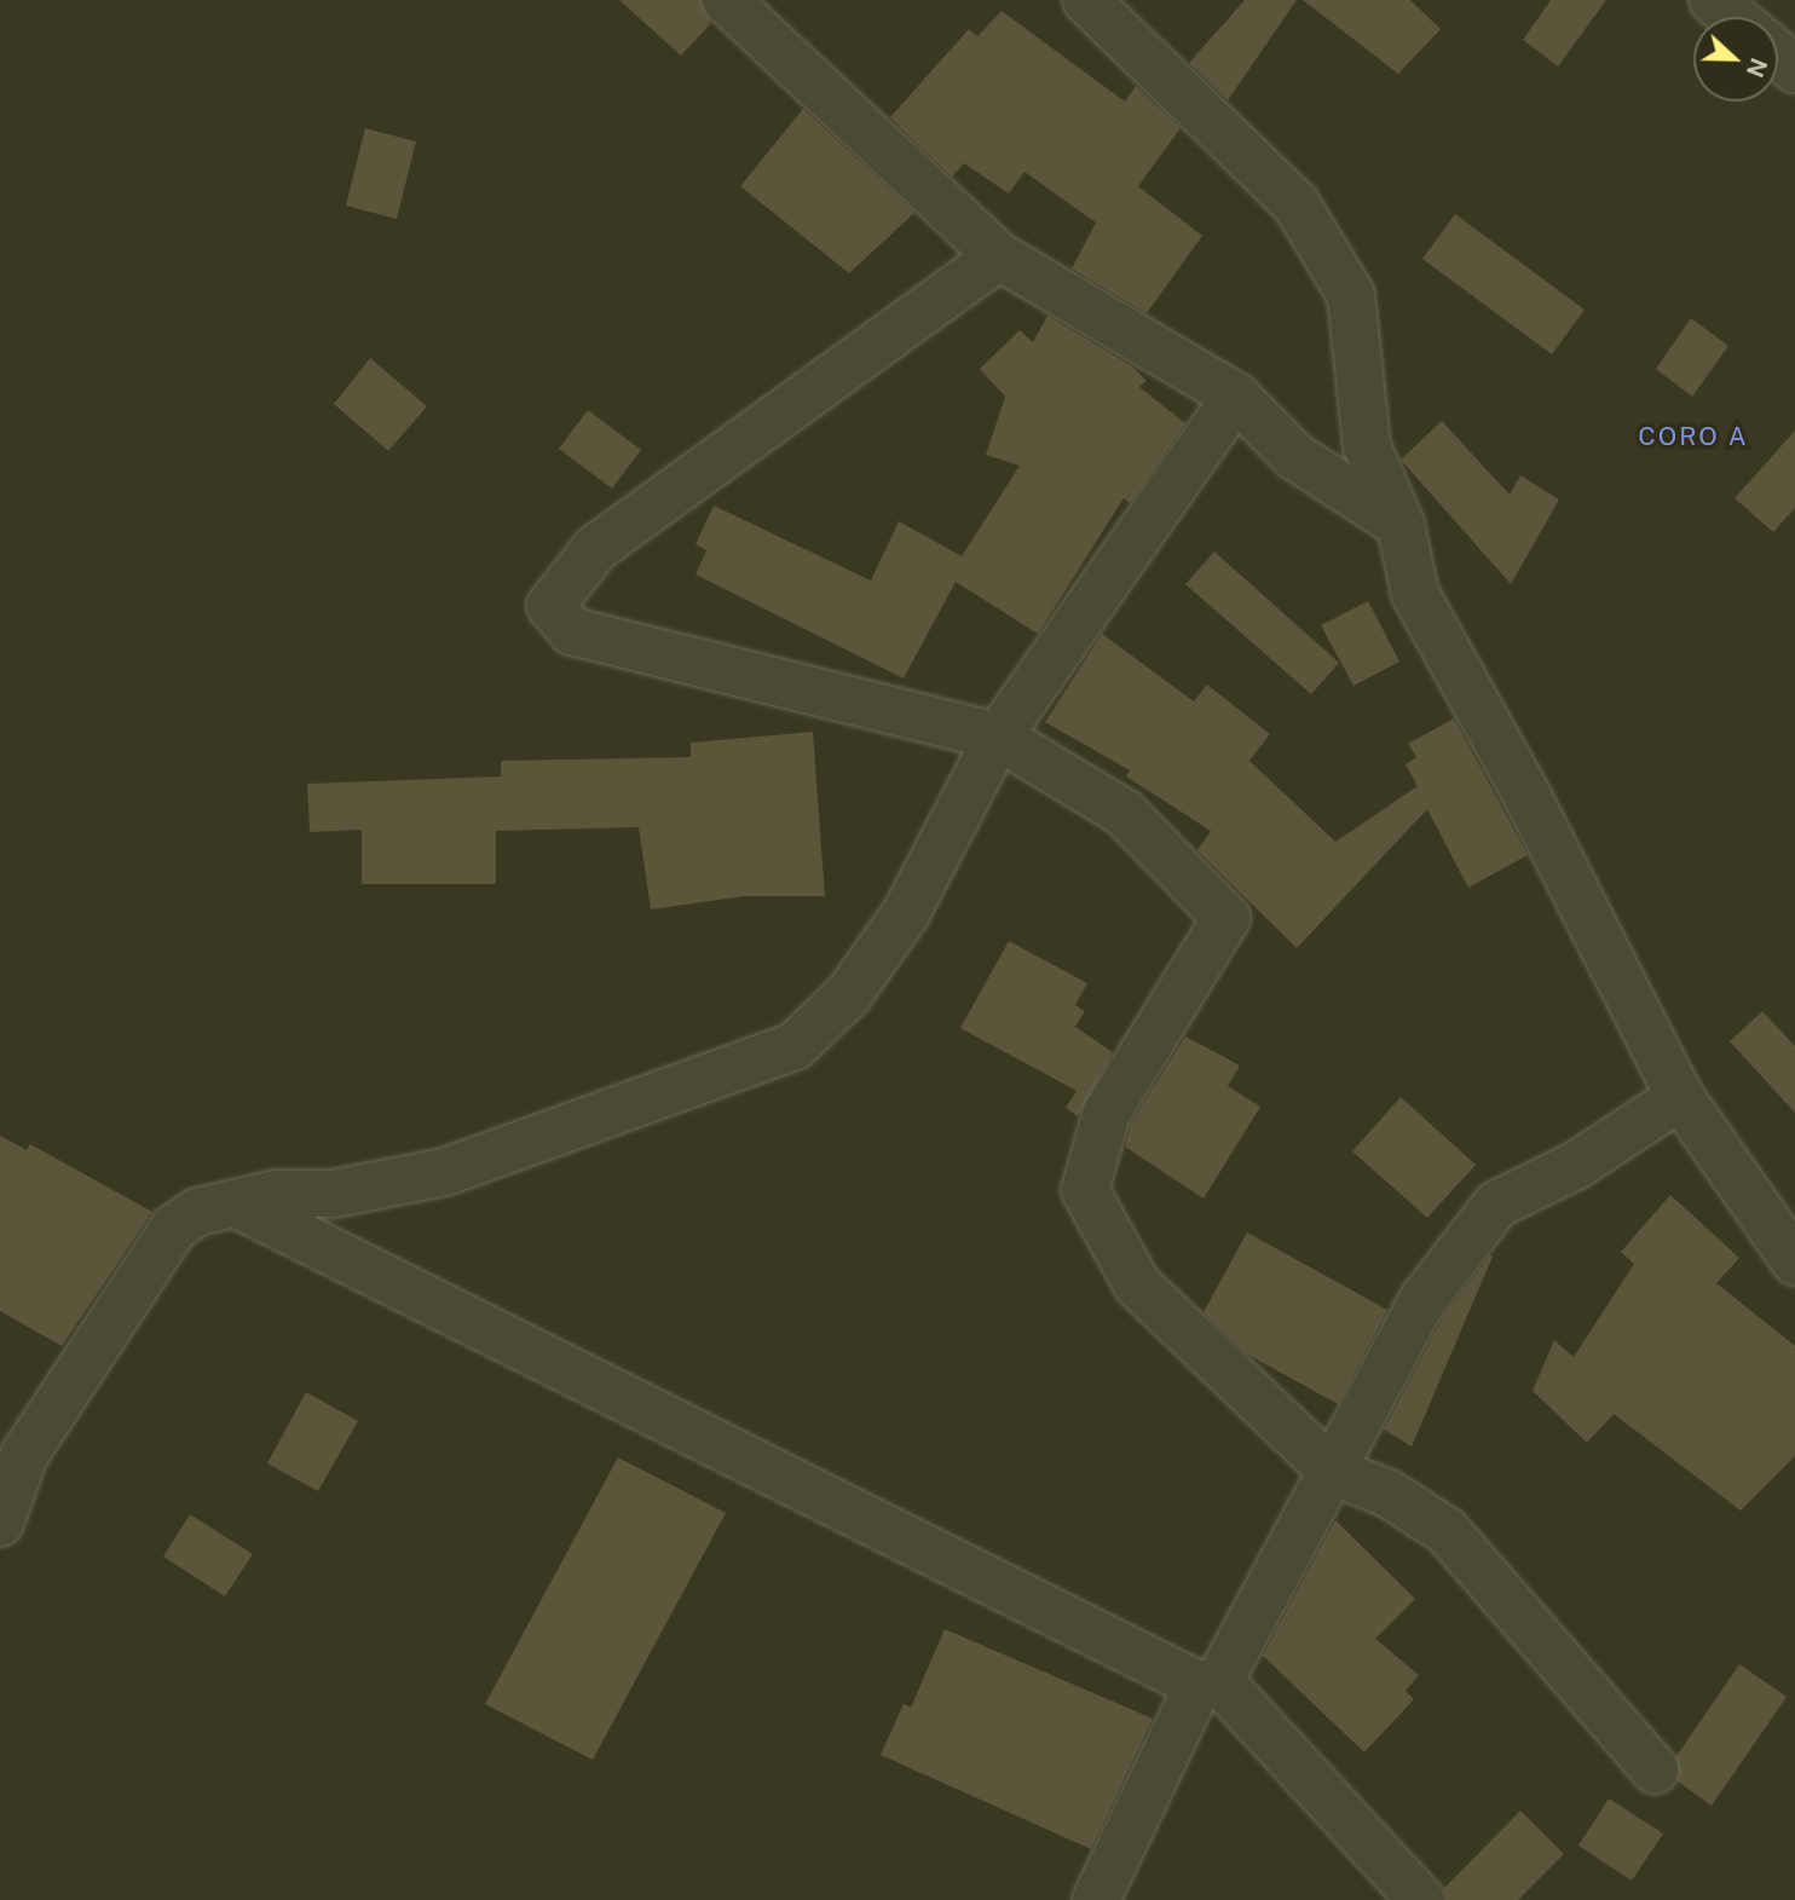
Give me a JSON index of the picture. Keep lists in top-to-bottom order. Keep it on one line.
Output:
{"districts":["CORO A"],"north":"right"}
